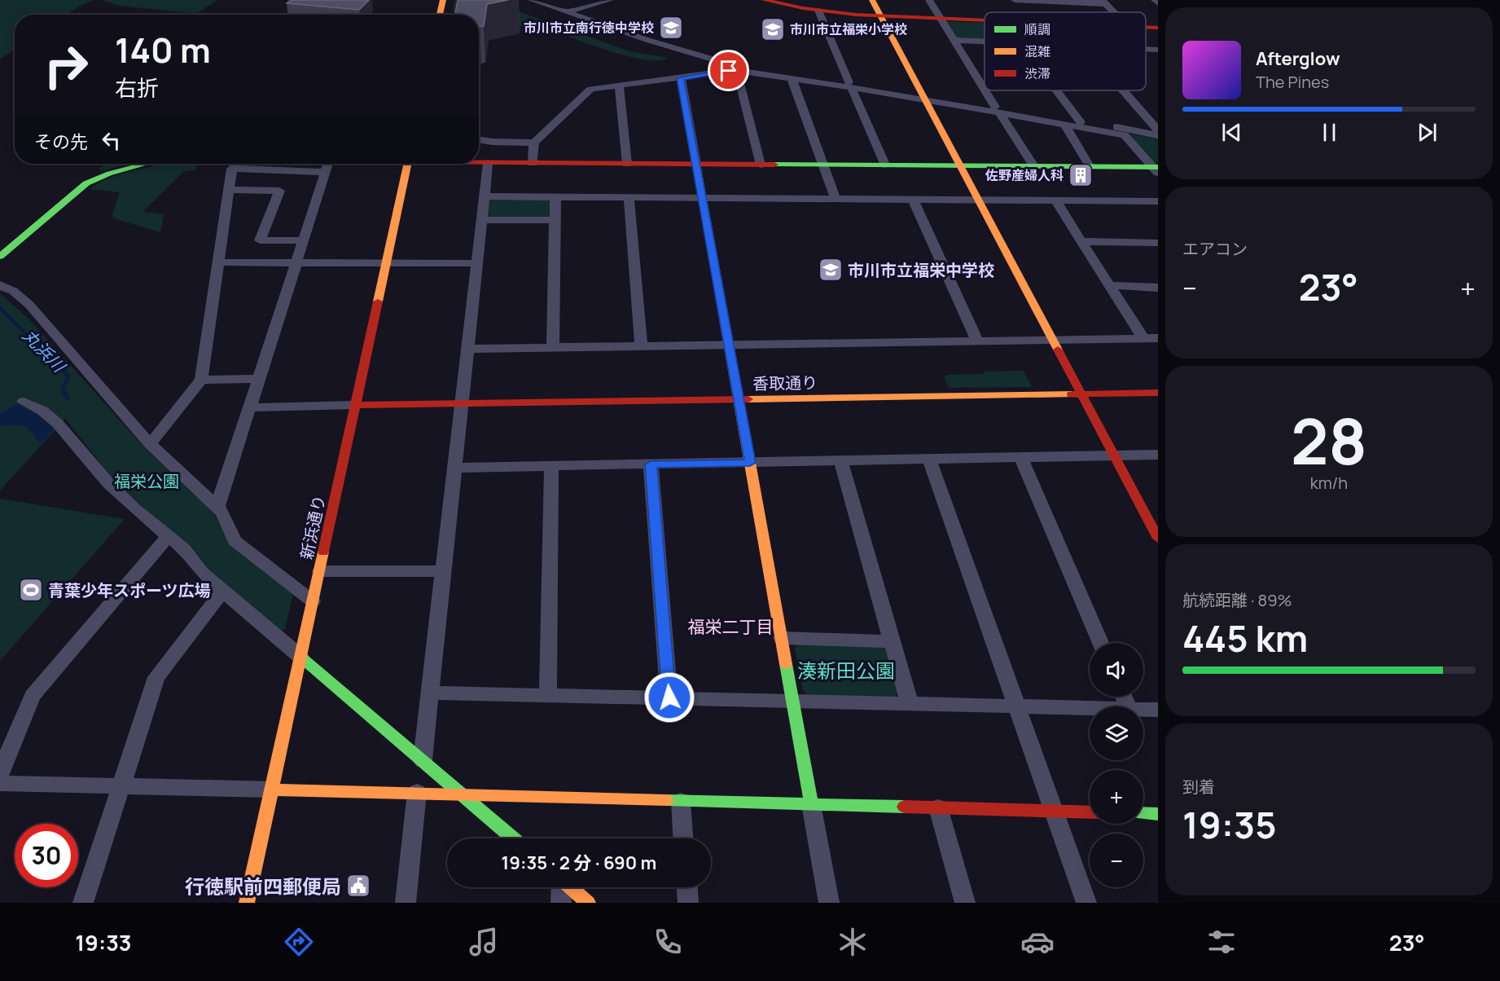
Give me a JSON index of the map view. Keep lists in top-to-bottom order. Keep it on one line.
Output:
{"streets":{"street":["香取通り","新浜通り"]},"crossings":[["香取通り","新浜通り"]],"districts":["福栄二丁目"],"water":["丸浜川"],"parks":["福栄公園","湊新田公園"],"places":{"school or university":["市川市立南行徳中学校","市川市立福栄小学校","市川市立福栄中学校"],"building":["佐野産婦人科"],"sports":["青葉少年スポーツ広場"],"public building":["行徳駅前四郵便局"]},"legend":["順調","混雑","渋滞"],"page":{"turn":["140 m","右折"],"song":["Afterglow","The Pines"],"then":"その先","tile":["エアコン",["28","km/h"],["航続距離 · 89%","445 km"],["到着","19:35"]],"heat":["−","23°","+"],"map_buttons":["+","−"],"limit":"30","trip":"19:35 · 2 分 · 690 m","tabs":["19:33","23°"]}}
